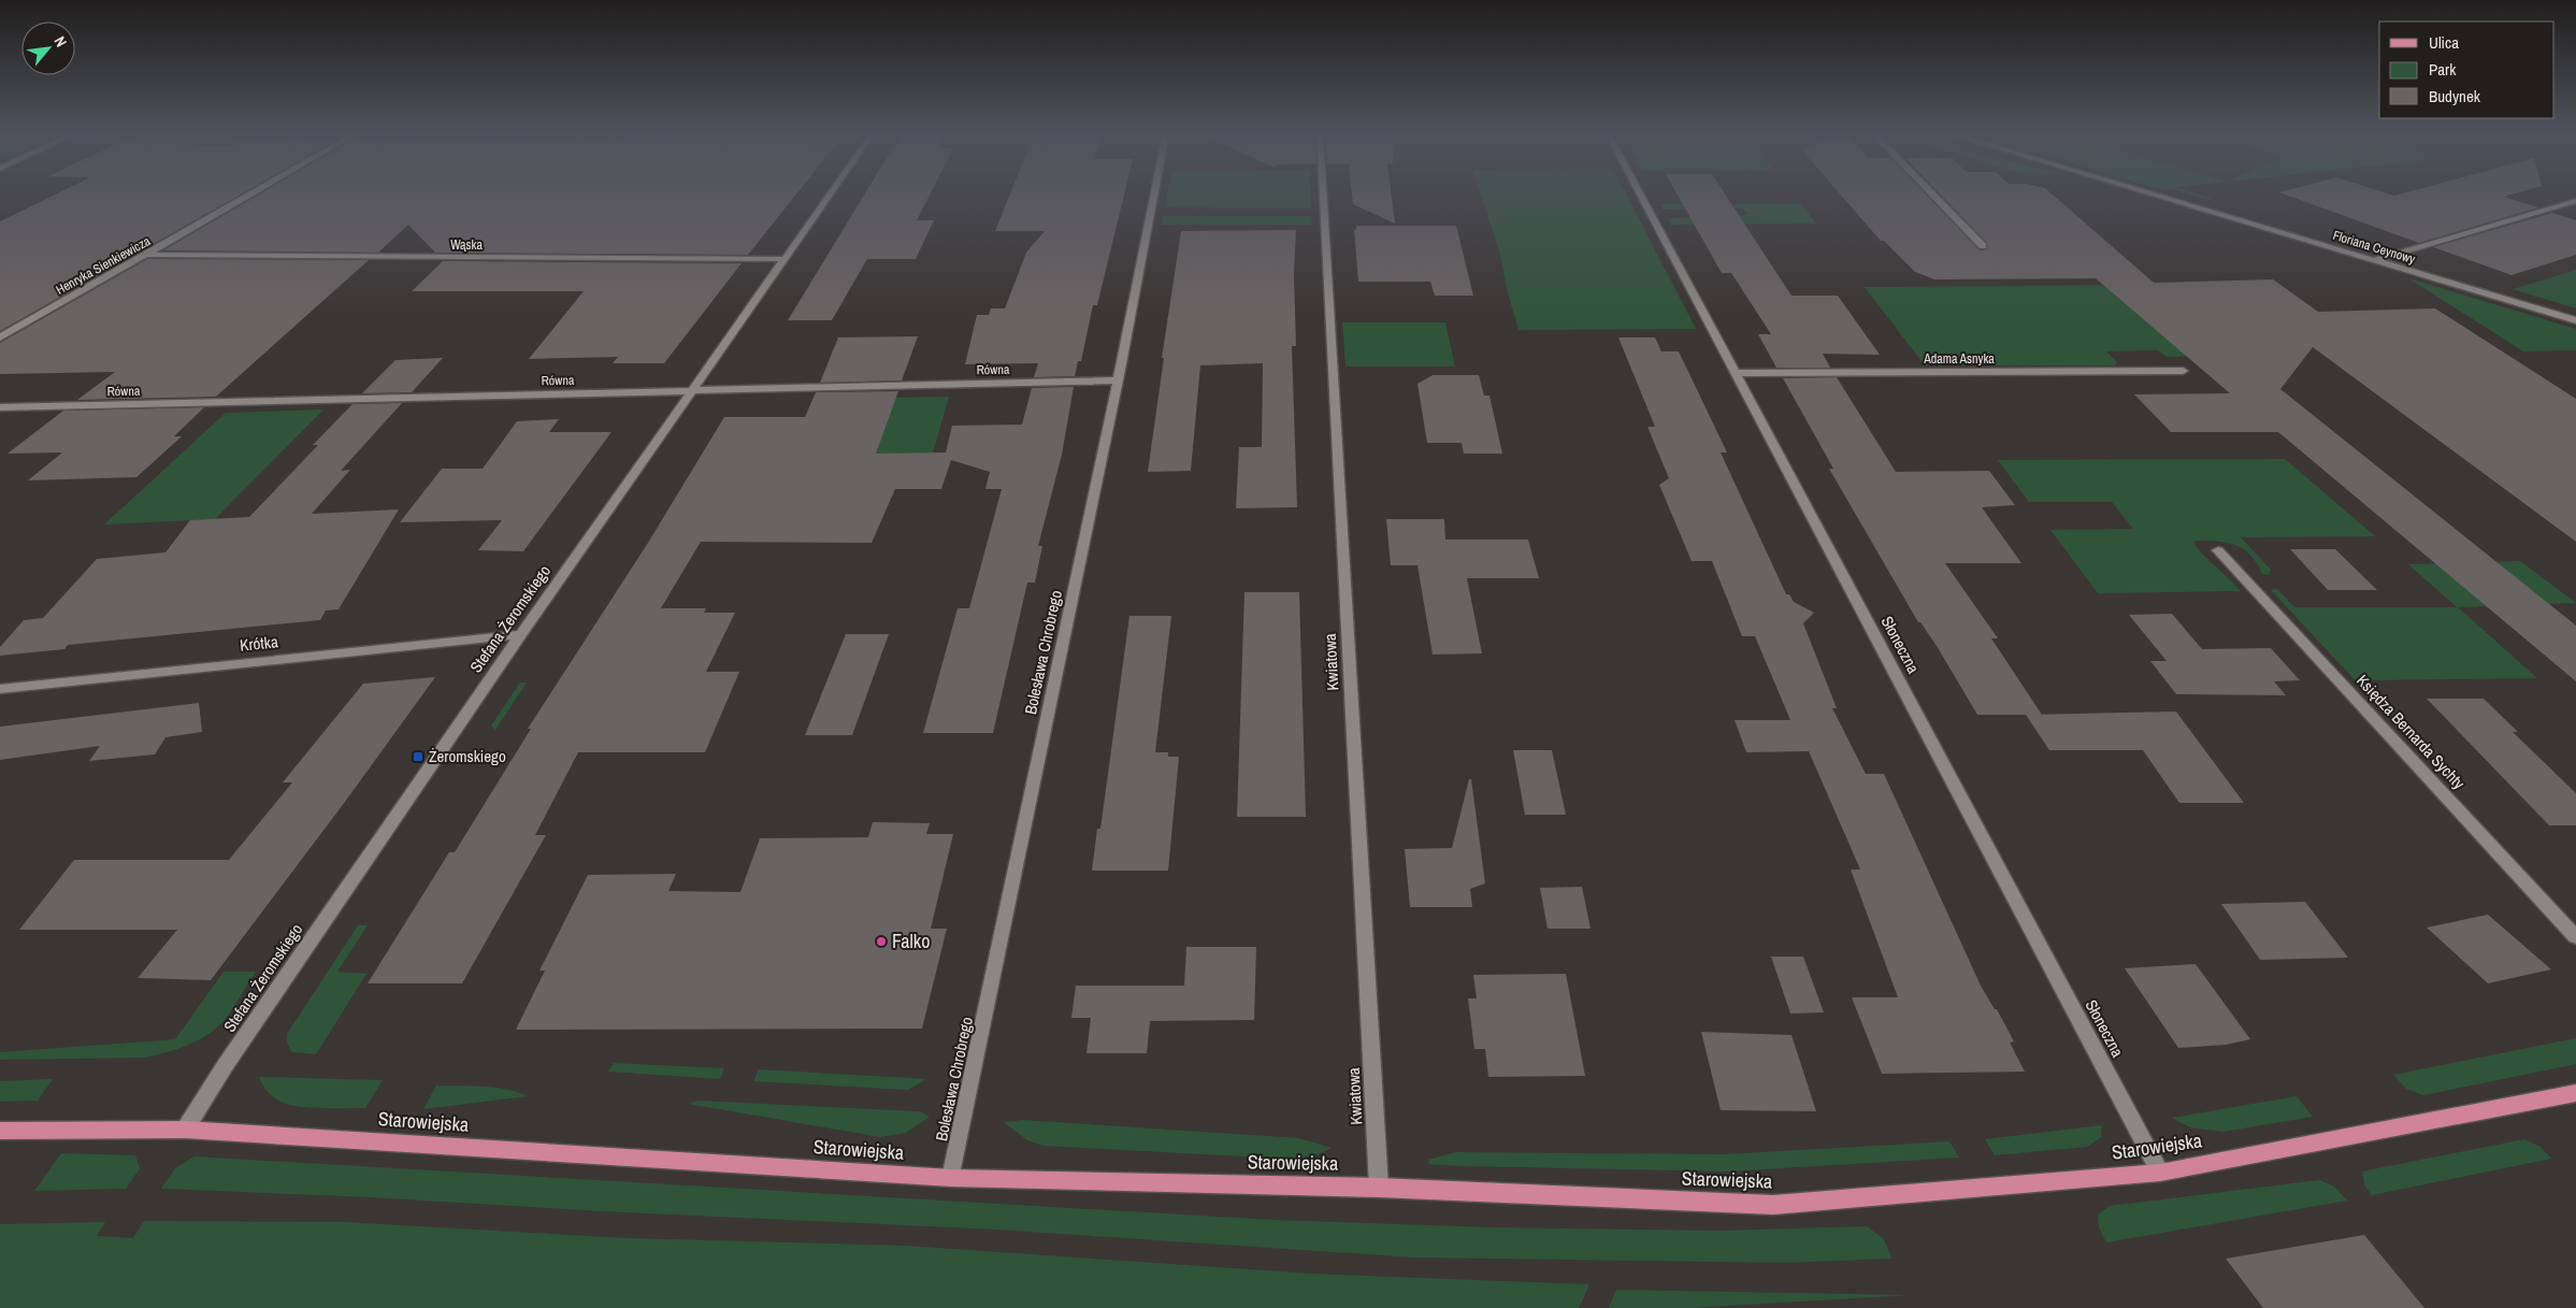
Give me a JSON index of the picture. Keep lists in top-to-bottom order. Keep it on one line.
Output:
{"streets":{"main road":["Starowiejska"],"street":["Wąska","Floriana Ceynowy","Henryka Sienkiewicza","Adama Asnyka","Równa","Stefana Żeromskiego","Krótka","Słoneczna","Bolesława Chrobrego","Kwiatowa","Księdza Bernarda Sychty"]},"crossings":[["Wąska","Henryka Sienkiewicza"],["Wąska","Stefana Żeromskiego"],["Adama Asnyka","Słoneczna"],["Równa","Stefana Żeromskiego"],["Równa","Bolesława Chrobrego"],["Stefana Żeromskiego","Krótka"],["Stefana Żeromskiego","Starowiejska"],["Słoneczna","Starowiejska"],["Bolesława Chrobrego","Starowiejska"],["Kwiatowa","Starowiejska"]],"places":{"transit":["Żeromskiego"],"other":["Falko"]},"legend":["Ulica","Park","Budynek"],"north":"top right"}
